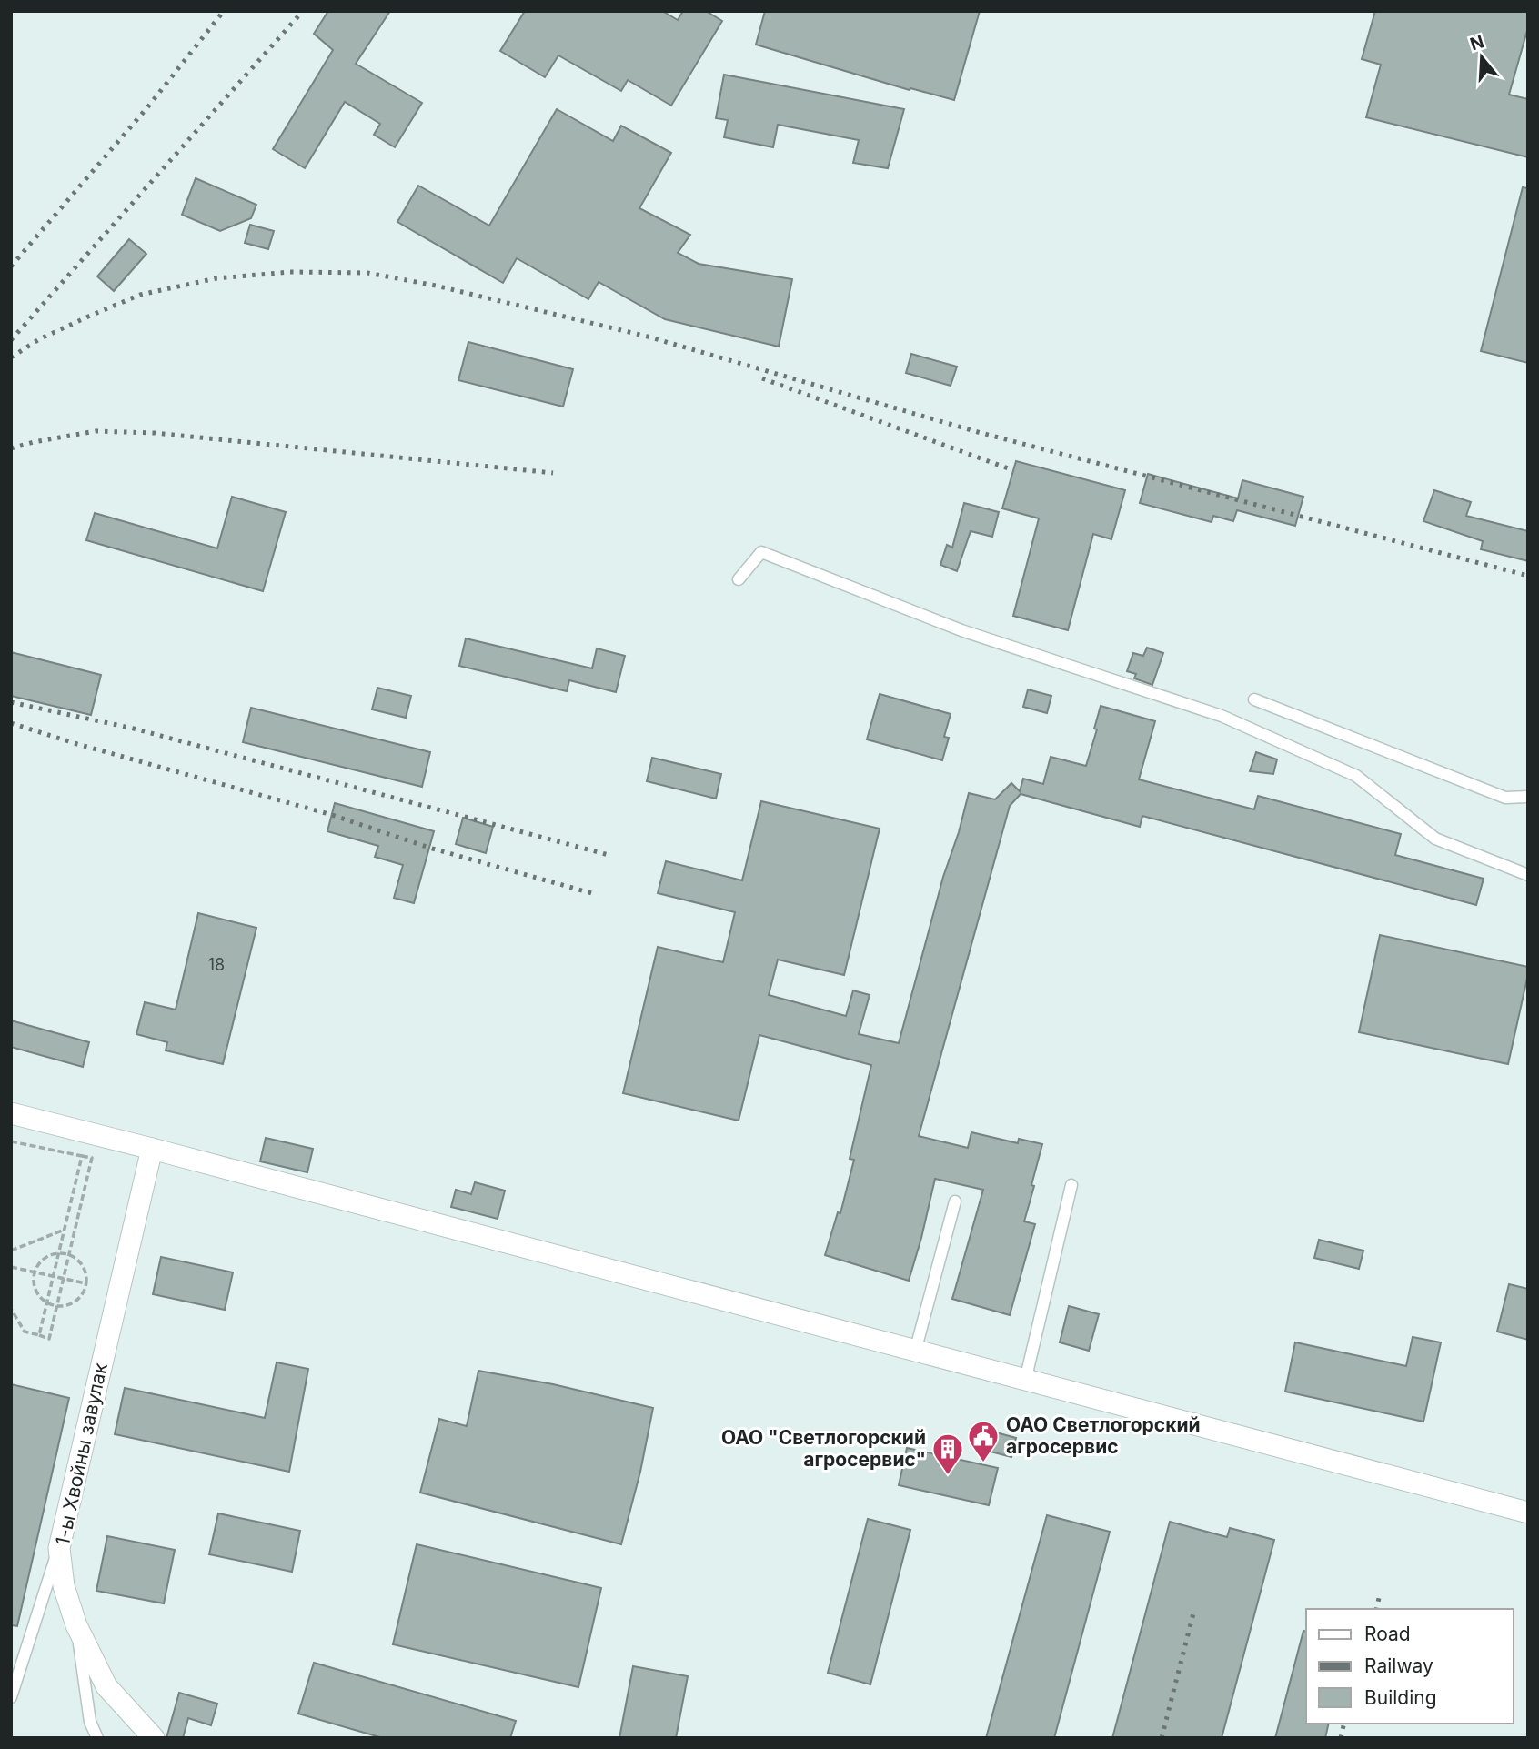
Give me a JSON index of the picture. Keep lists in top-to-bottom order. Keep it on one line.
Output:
{"streets":{"street":["1-ы Хвойны завулак"]},"places":{"public building":["ОАО Светлогорский агросервис"],"building":["ОАО \"Светлогорский агросервис\""]},"house_numbers":["18"],"legend":["Road","Railway","Building"],"north":"top"}
